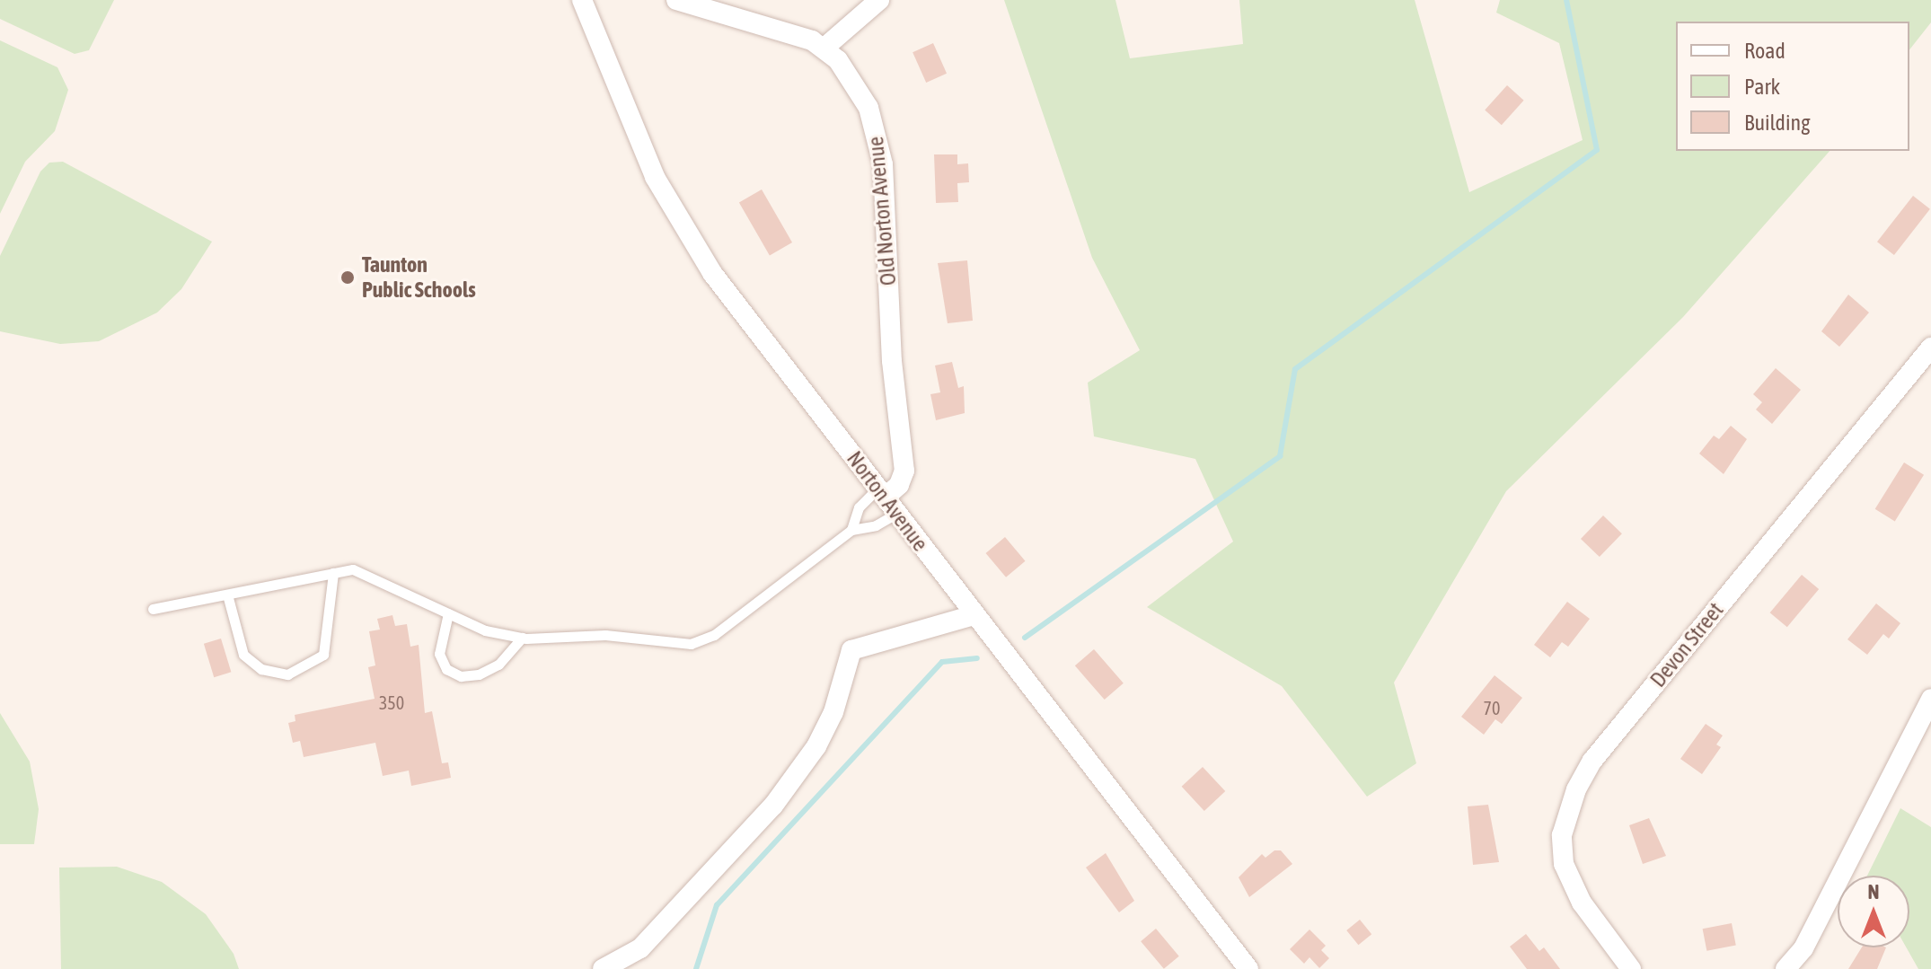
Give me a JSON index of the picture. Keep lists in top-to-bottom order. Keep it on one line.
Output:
{"streets":{"street":["Old Norton Avenue","Norton Avenue","Devon Street"]},"crossings":[["Old Norton Avenue","Norton Avenue"]],"places":["Taunton Public Schools"],"house_numbers":["350","70"],"legend":["Road","Park","Building"],"north":"top"}
